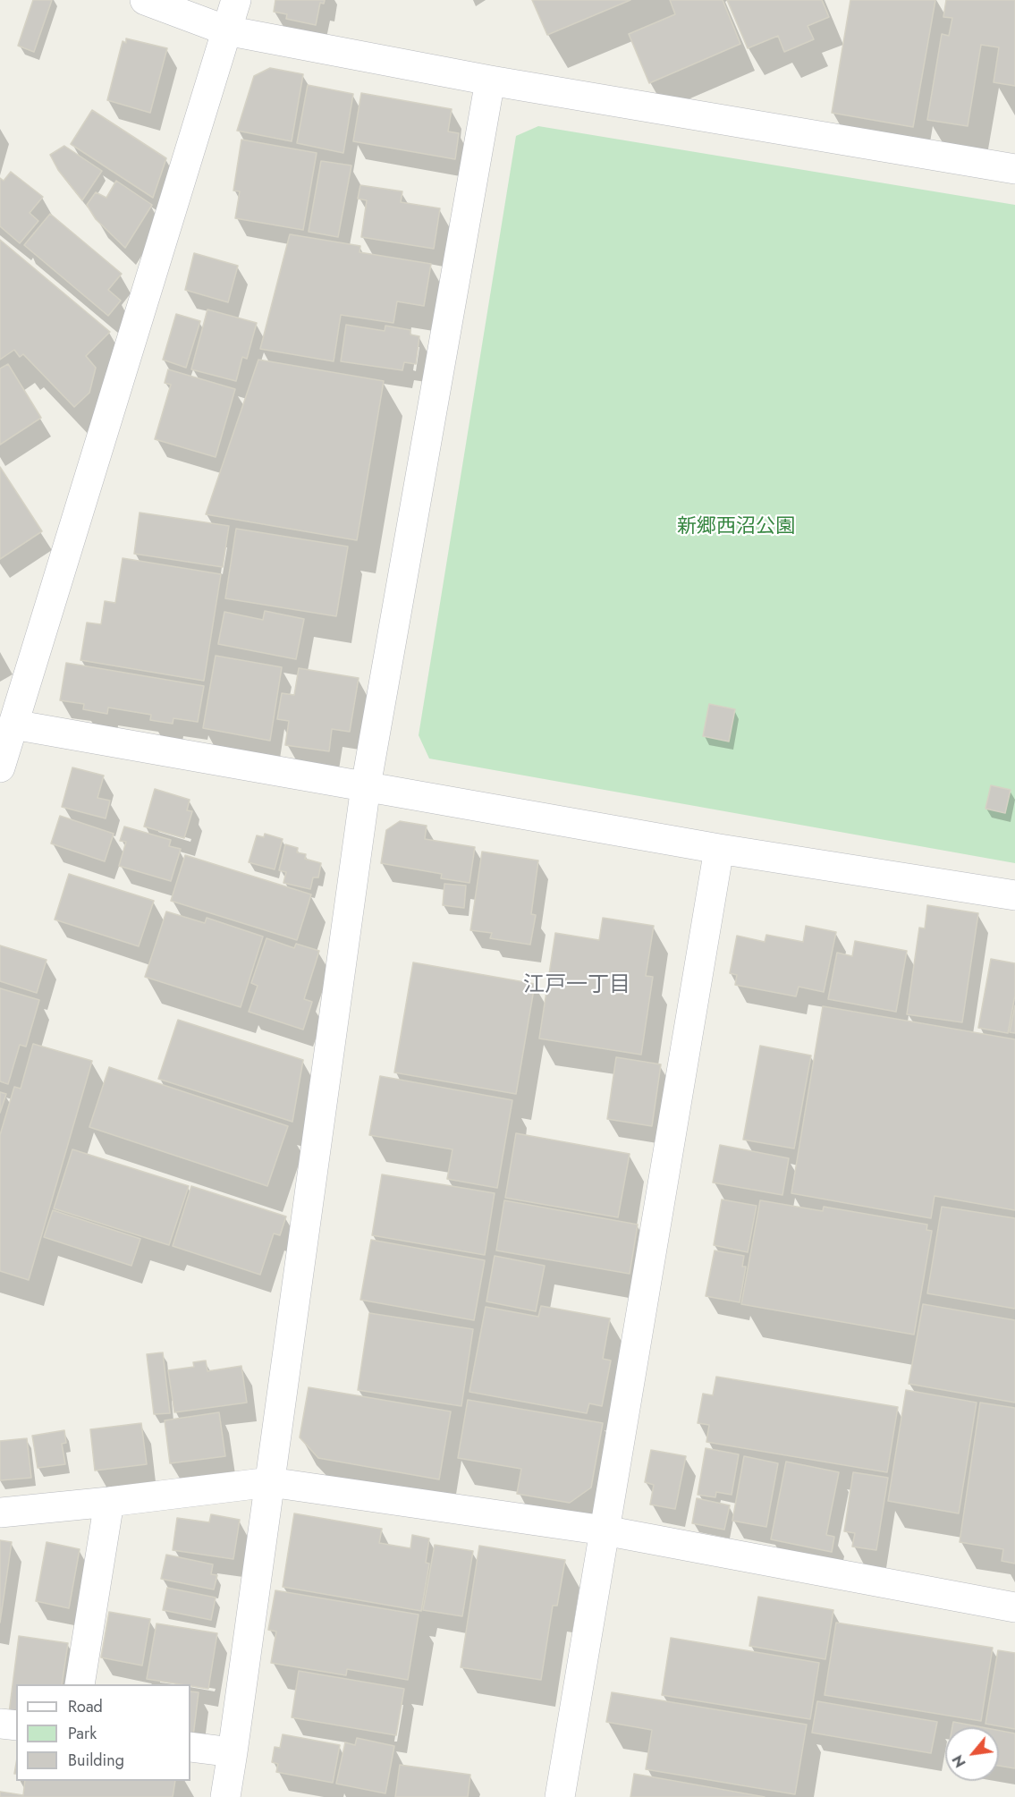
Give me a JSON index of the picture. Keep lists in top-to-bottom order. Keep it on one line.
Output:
{"districts":["江戸一丁目"],"parks":["新郷西沼公園"],"legend":["Road","Park","Building"],"north":"bottom left"}
